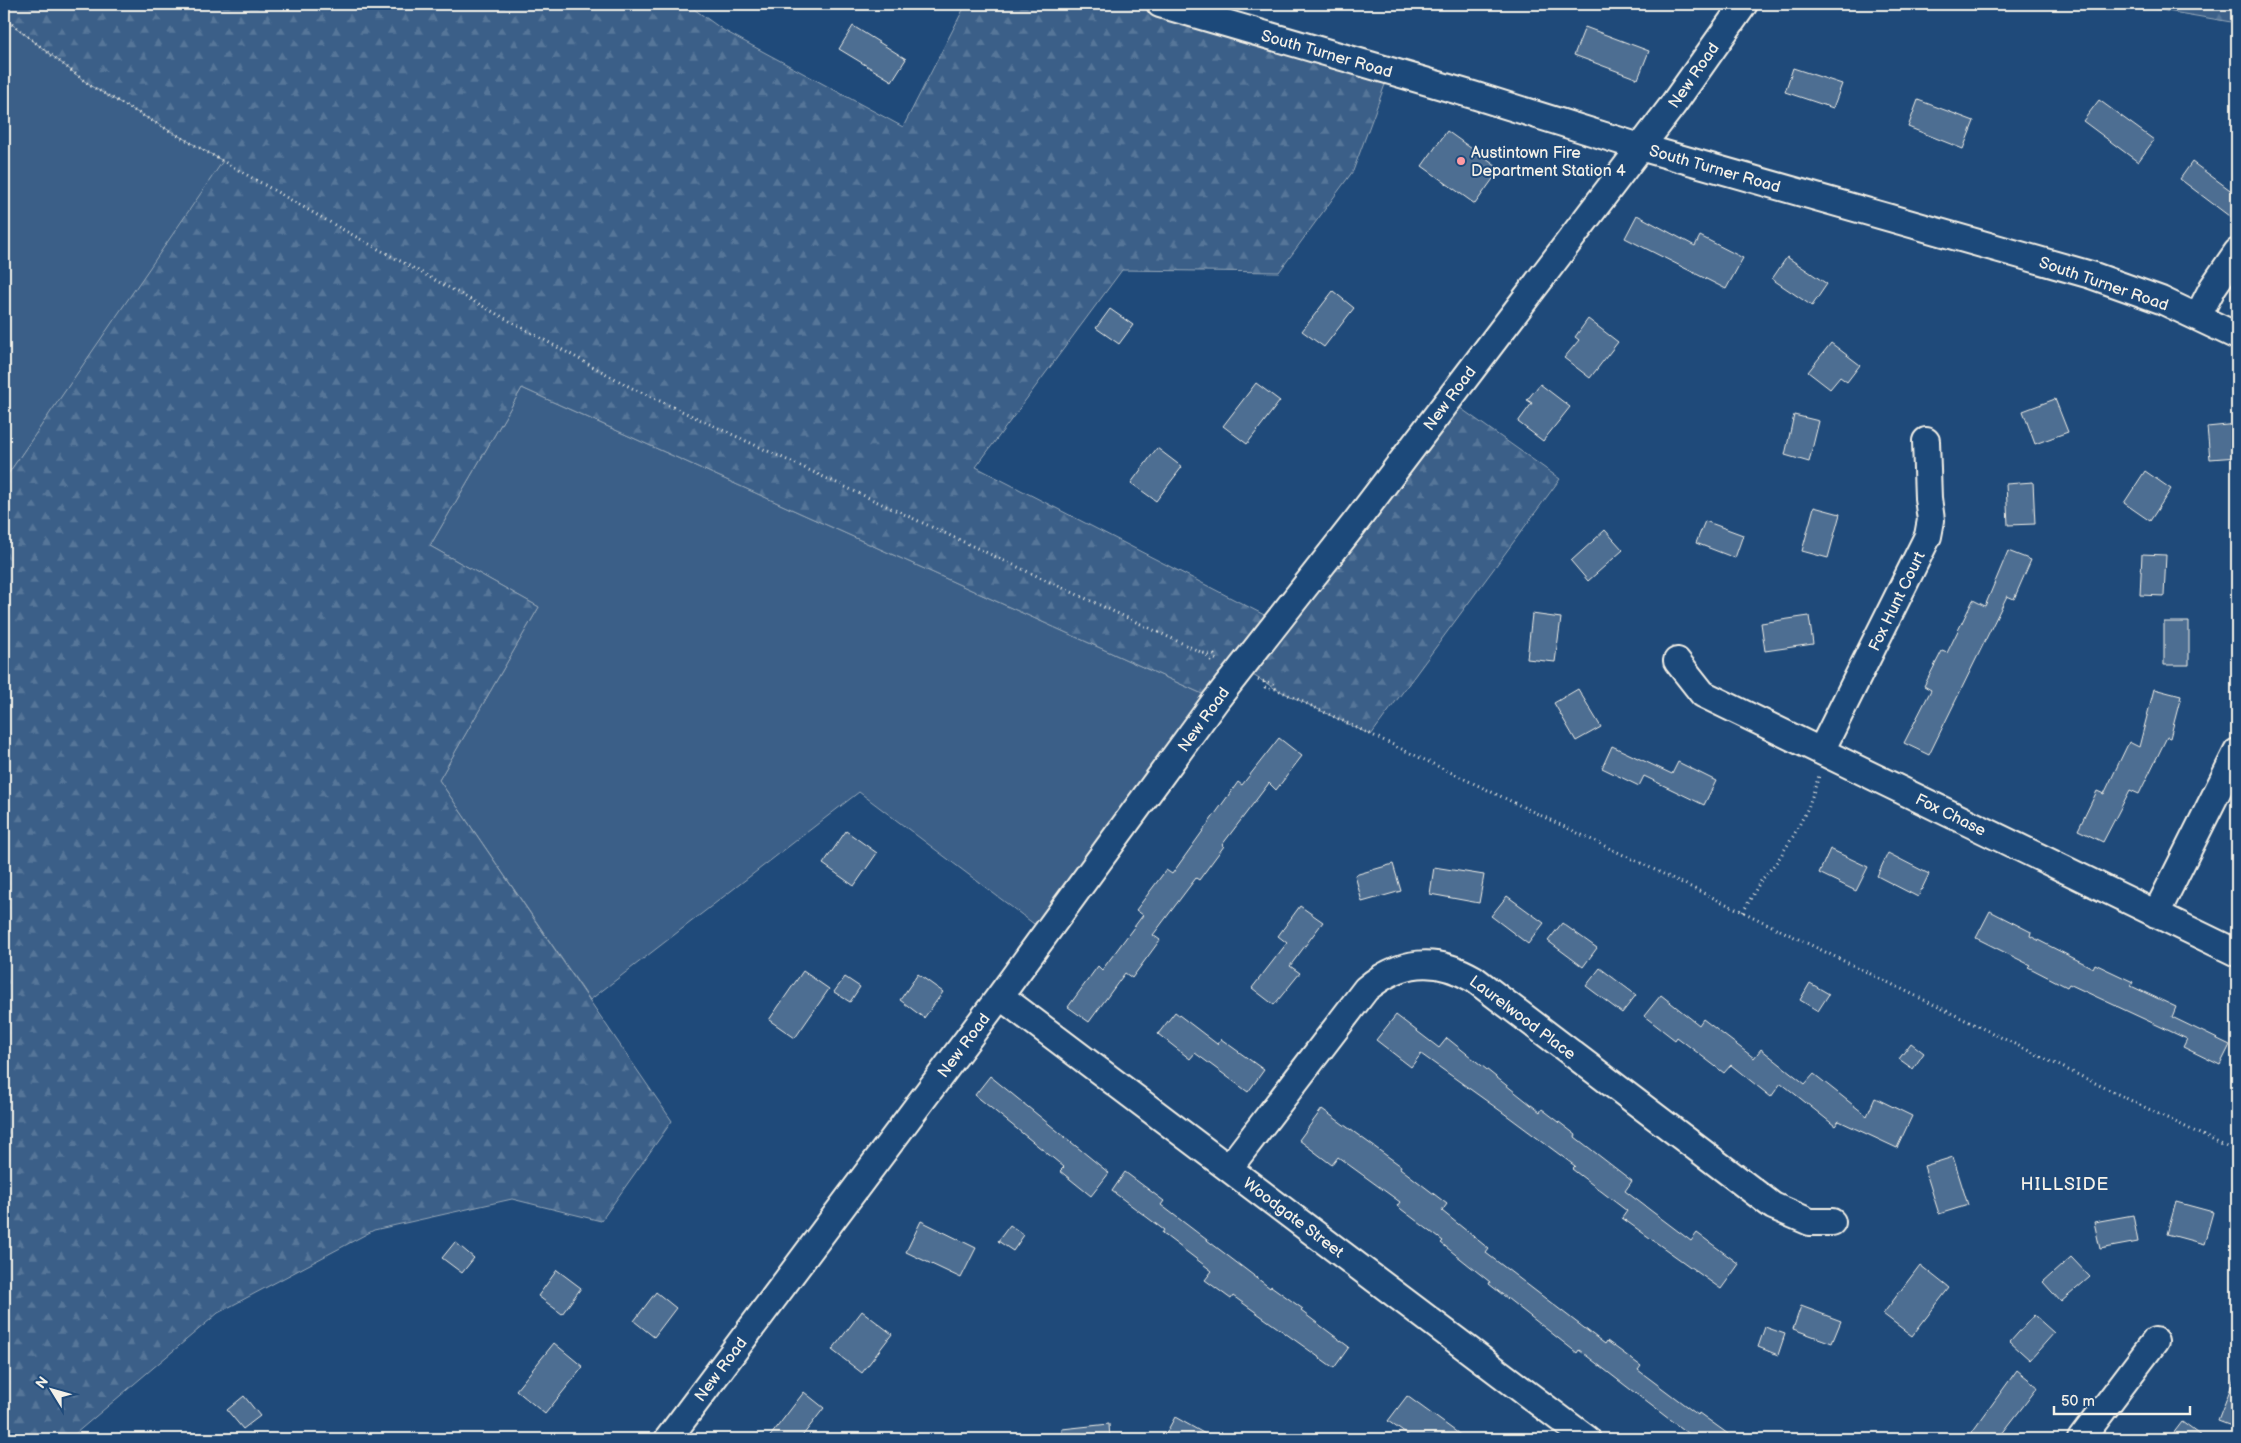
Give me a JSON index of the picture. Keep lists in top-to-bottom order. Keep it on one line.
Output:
{"streets":{"street":["South Turner Road","New Road","Fox Hunt Court","Fox Chase","Laurelwood Place","Woodgate Street"]},"crossings":[["South Turner Road","New Road"],["New Road","Woodgate Street"],["Fox Hunt Court","Fox Chase"],["Laurelwood Place","Woodgate Street"]],"districts":["HILLSIDE"],"places":["Austintown Fire Department Station 4"],"scale_bar":"50 m","north":"top left"}
